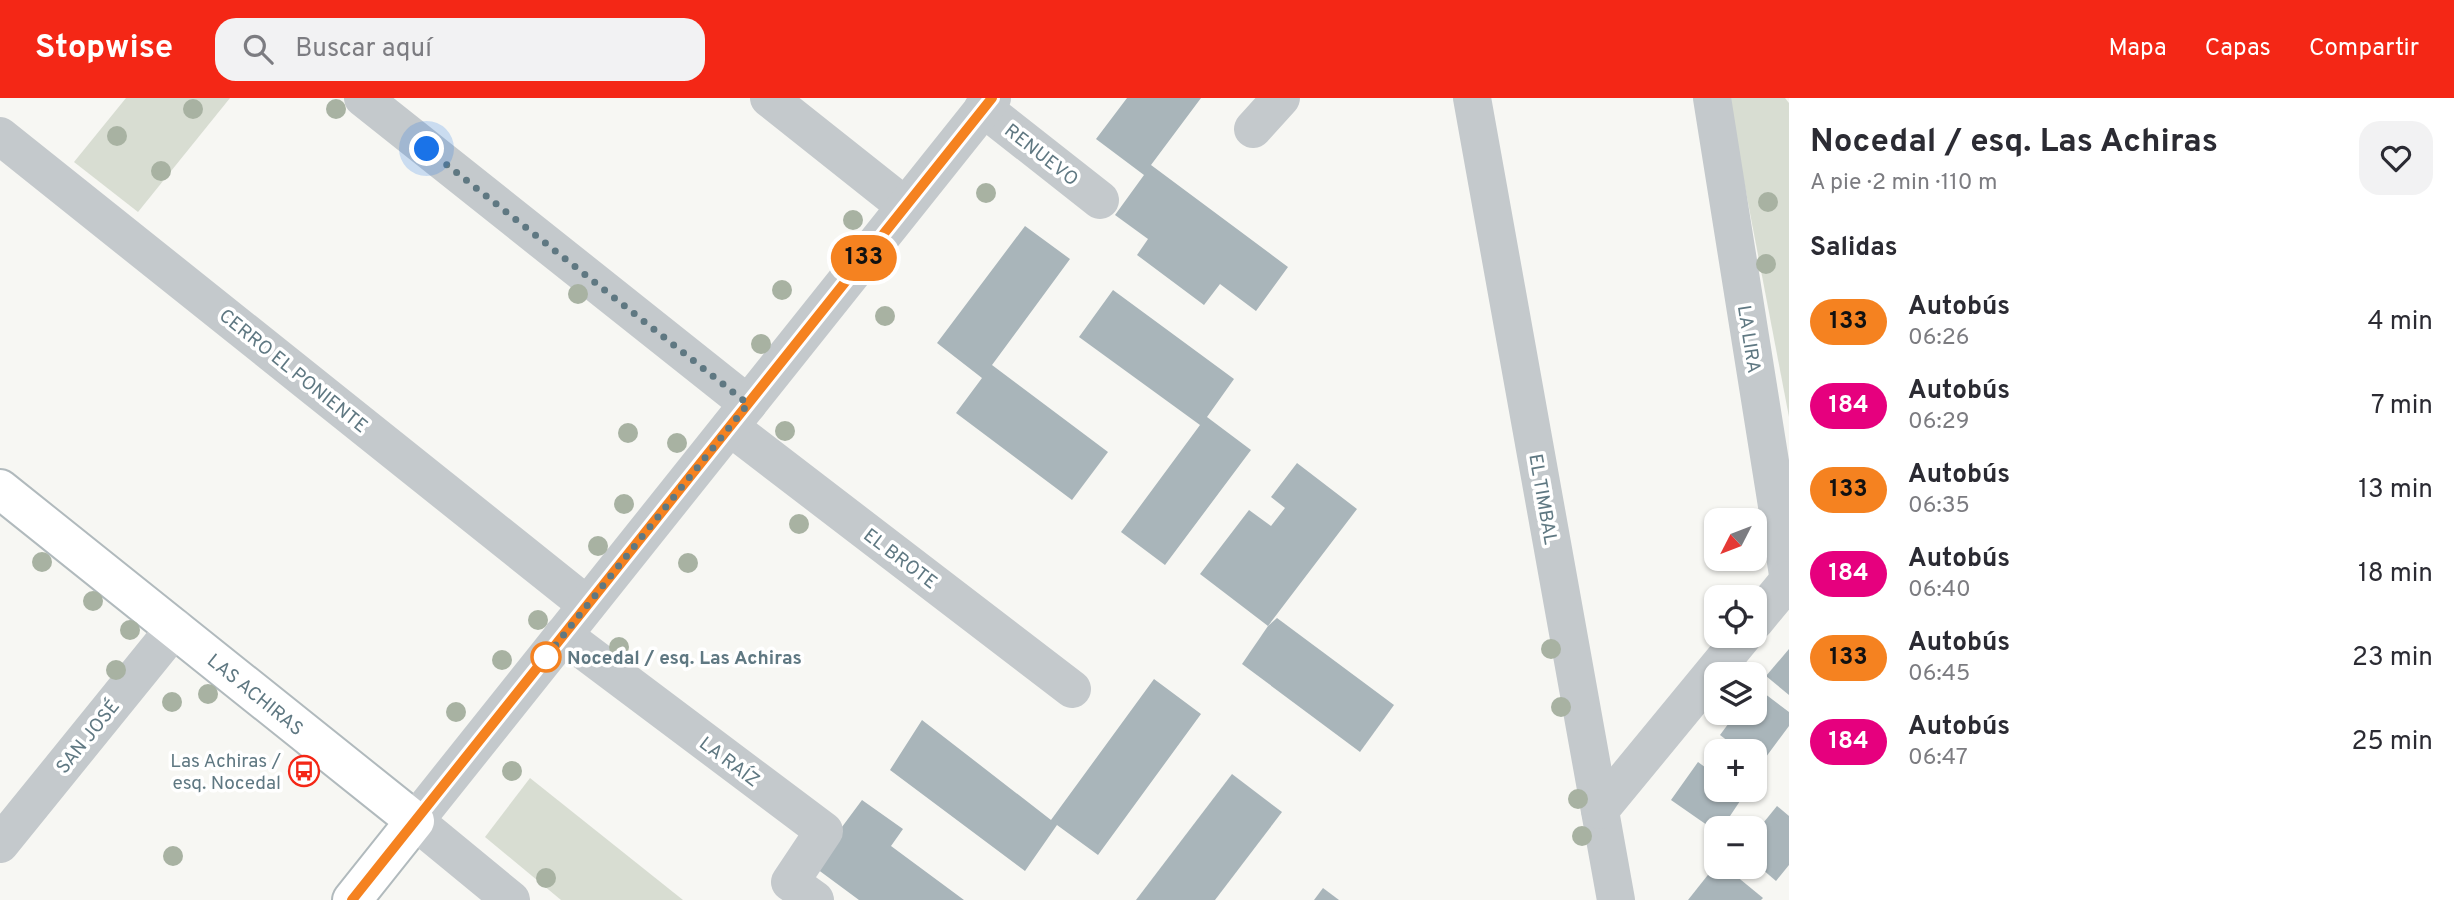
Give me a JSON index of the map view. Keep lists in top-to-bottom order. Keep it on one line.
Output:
{"streets":{"street":["RENUEVO","LA LIRA","CERRO EL PONIENTE","EL TIMBAL","EL BROTE","LAS ACHIRAS","SAN JOSÉ","LA RAÍZ"]},"crossings":[["LAS ACHIRAS","SAN JOSÉ"]],"places":{"other":["Nocedal / esq. Las Achiras"],"bus stop":["Las Achiras / esq. Nocedal"]},"lines":["bus line 133"],"north":"bottom left","page":{"header":"Stopwise","search":"Buscar aquí","nav":["Mapa","Capas","Compartir"],"on_map":"133","heading":[["Nocedal / esq. Las Achiras","A pie · 2 min · 110 m"],"Salidas"],"list":[{"mark":"133","name":"Autobús","note":"06:26","value":"4 min"},{"mark":"184","name":"Autobús","note":"06:29","value":"7 min"},{"mark":"133","name":"Autobús","note":"06:35","value":"13 min"},{"mark":"184","name":"Autobús","note":"06:40","value":"18 min"},{"mark":"133","name":"Autobús","note":"06:45","value":"23 min"},{"mark":"184","name":"Autobús","note":"06:47","value":"25 min"}],"map_buttons":["+","−"]}}
